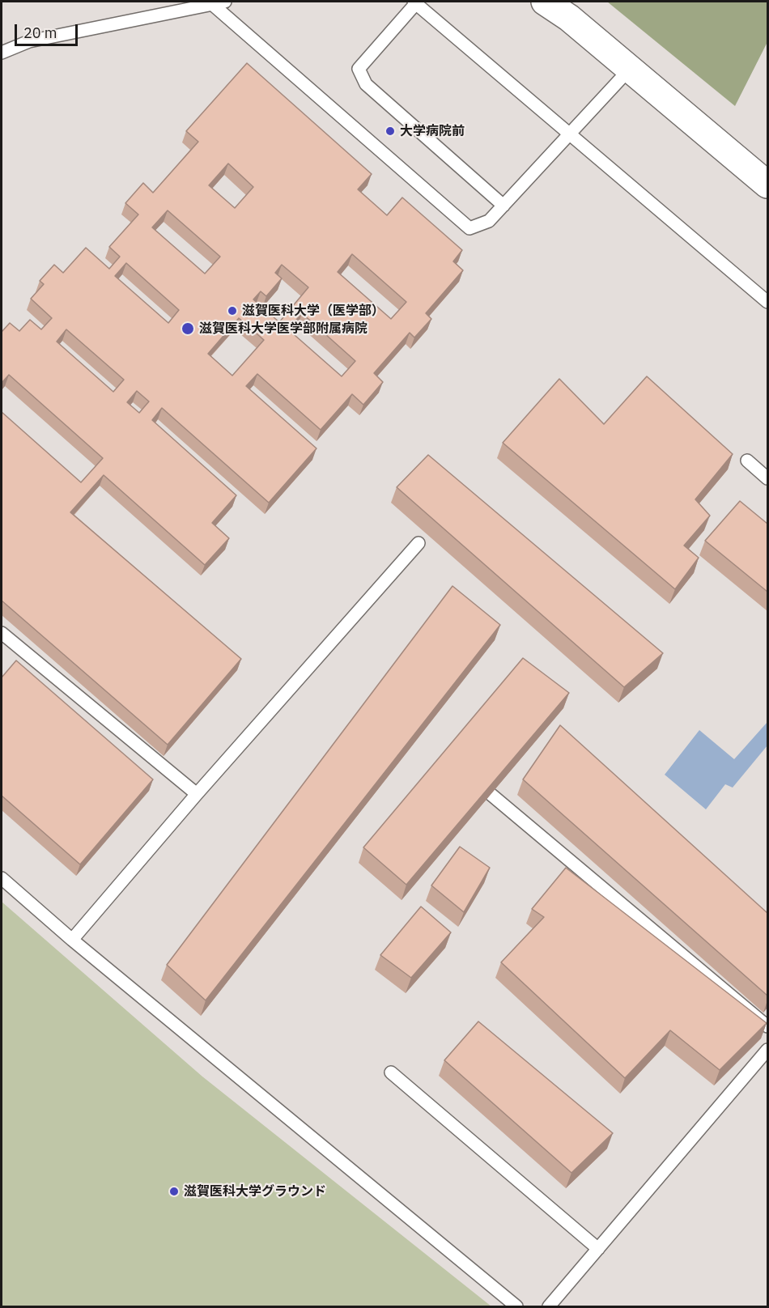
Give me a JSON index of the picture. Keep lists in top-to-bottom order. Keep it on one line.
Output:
{"places":["大学病院前","滋賀医科大学（医学部）","滋賀医科大学医学部附属病院","滋賀医科大学グラウンド"],"scale_bar":"20 m"}
